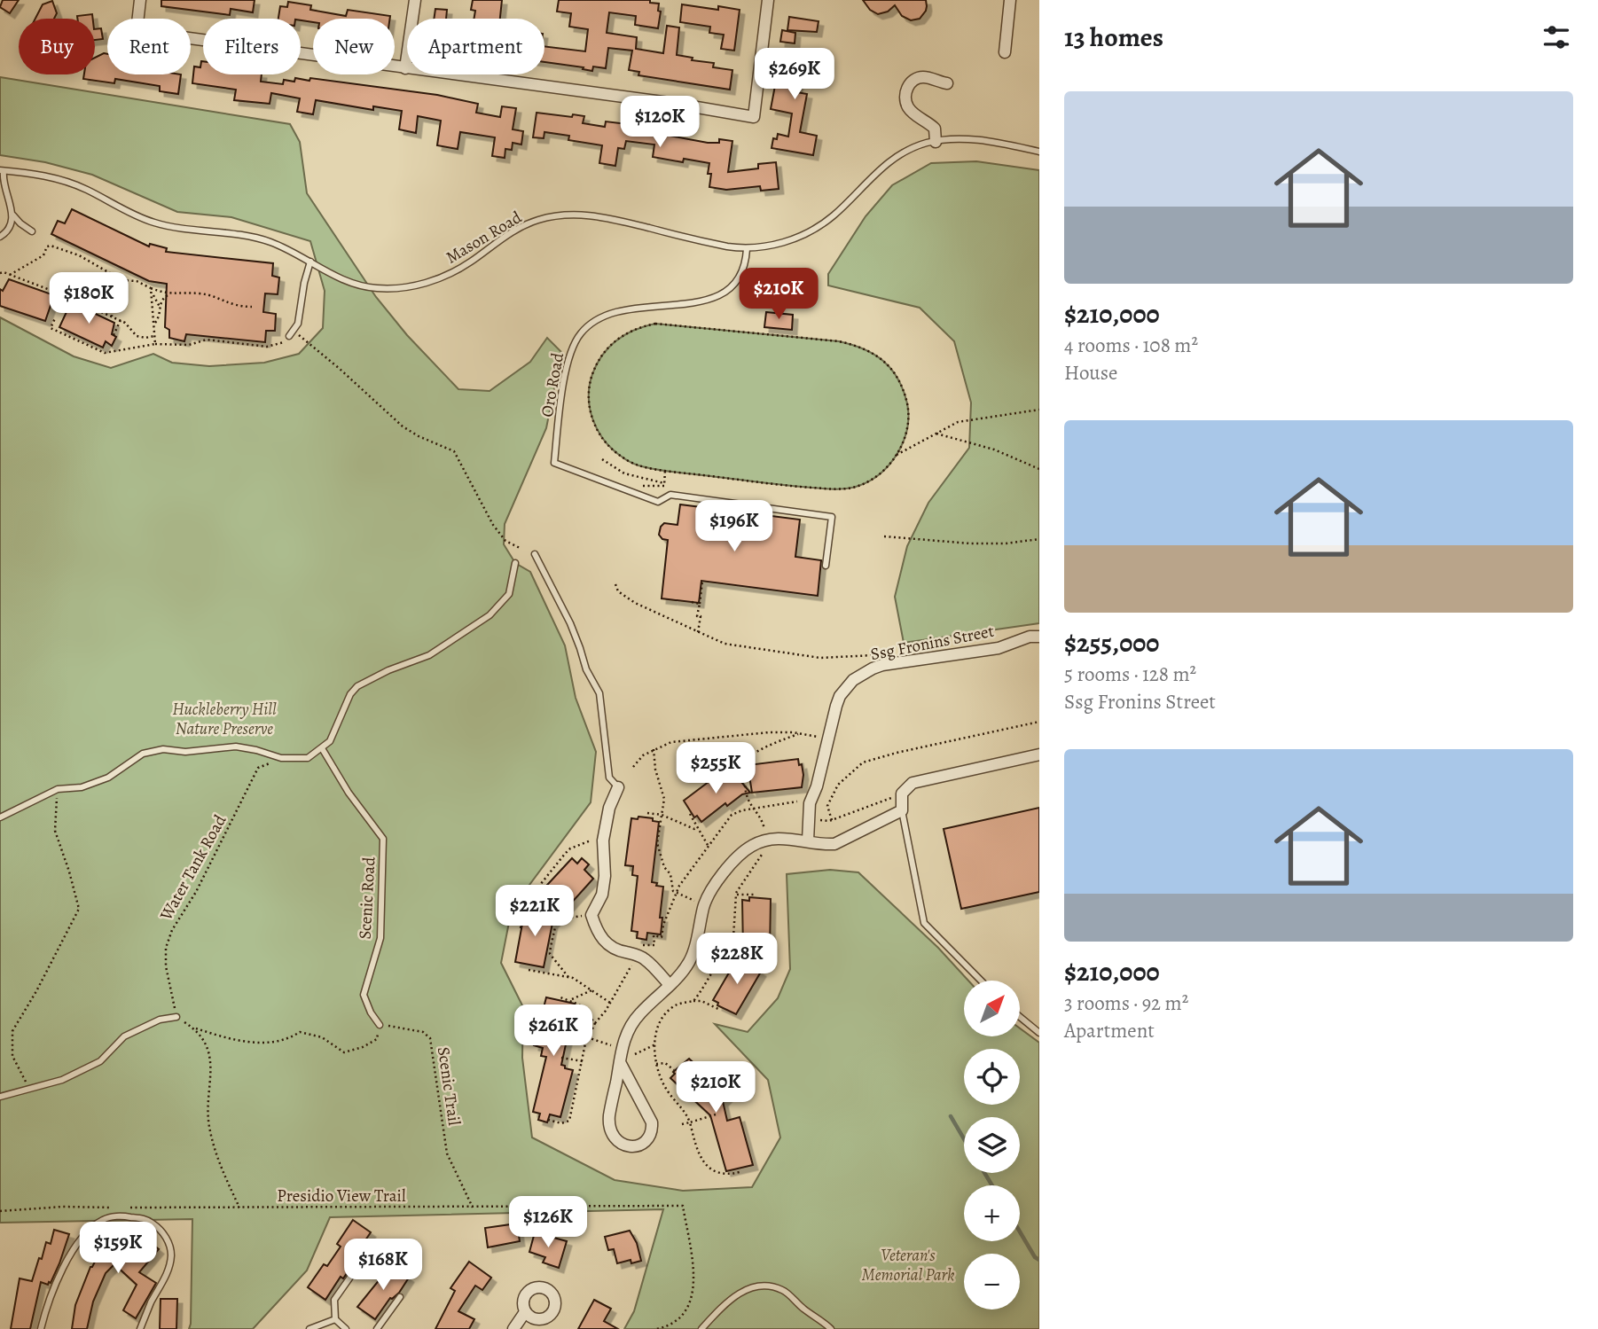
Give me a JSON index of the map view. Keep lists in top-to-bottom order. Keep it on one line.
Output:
{"streets":{"street":["Ssg Fronins Street"],"lane":["Mason Road","Oro Road","Scenic Road"],"path":["Water Tank Road","Scenic Trail","Presidio View Trail"]},"crossings":[["Mason Road","Oro Road"],["Scenic Road","Scenic Trail"],["Scenic Trail","Presidio View Trail"]],"parks":["Huckleberry Hill Nature Preserve","Veteran's Memorial Park"],"north":"top right","page":{"heading":"13 homes","chip":["Buy","Rent","Filters","New","Apartment"],"price":["$269K","$120K","$210K","$180K","$196K","$255K","$221K","$228K","$261K","$210K","$126K","$159K","$168K"],"list":[{"name":"$210,000","note":"4 rooms · 108 m² · House"},{"name":"$255,000","note":"5 rooms · 128 m² · Ssg Fronins Street"},{"name":"$210,000","note":"3 rooms · 92 m² · Apartment"}],"map_buttons":["+","−"]}}
